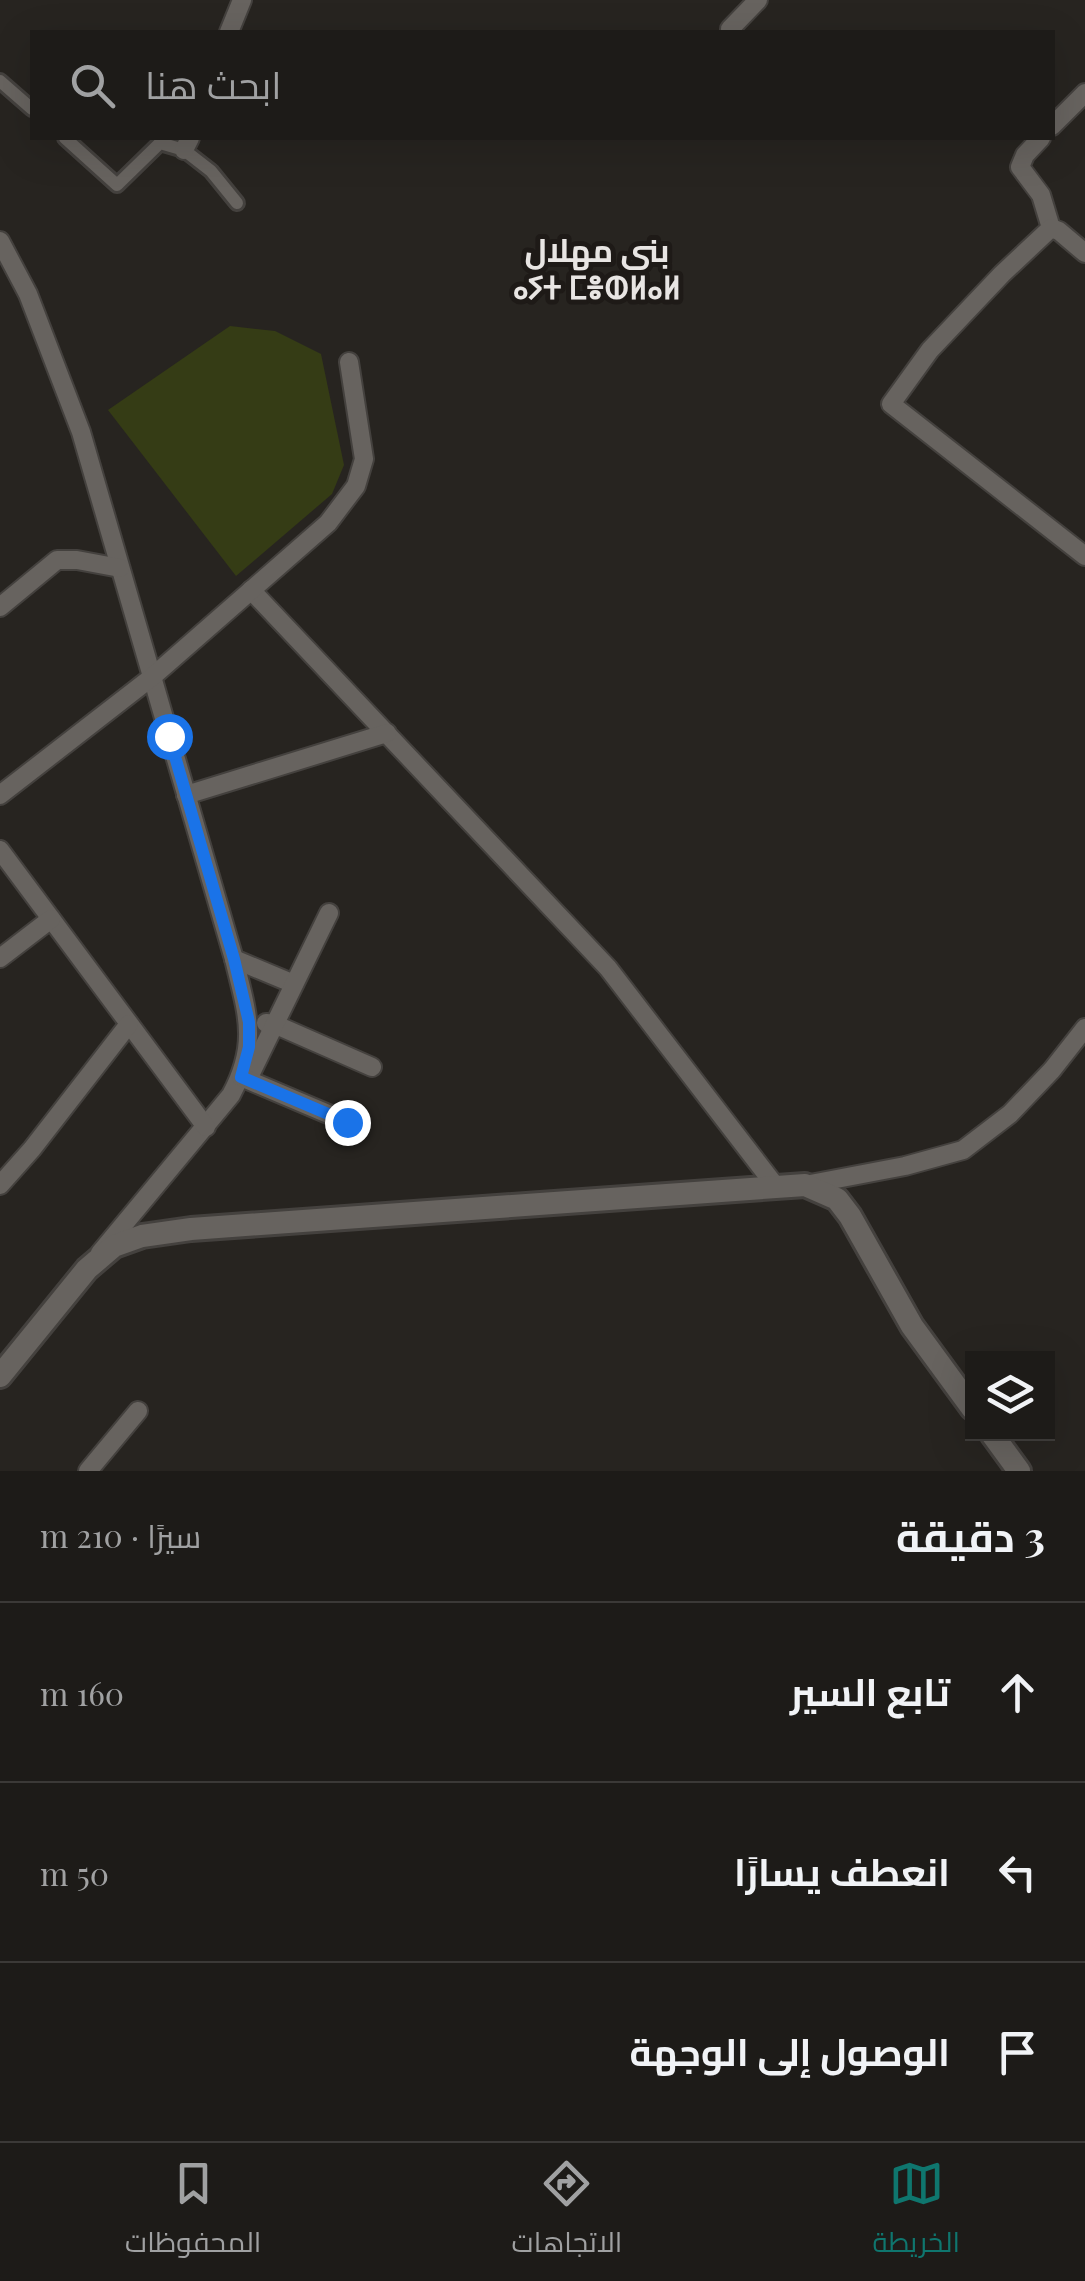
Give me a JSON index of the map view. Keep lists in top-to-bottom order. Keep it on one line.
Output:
{"districts":["بني مهلال ⴰⵢⵜ ⵎⴻⵀⵍⴰⵍ"],"page":{"search":"ابحث هنا","heading":["3 دقيقة","سيرًا · 210 m"],"list":[["تابع السير","160 m"],["انعطف يسارًا","50 m"],"الوصول إلى الوجهة"],"nav":["الخريطة","الاتجاهات","المحفوظات"]}}
